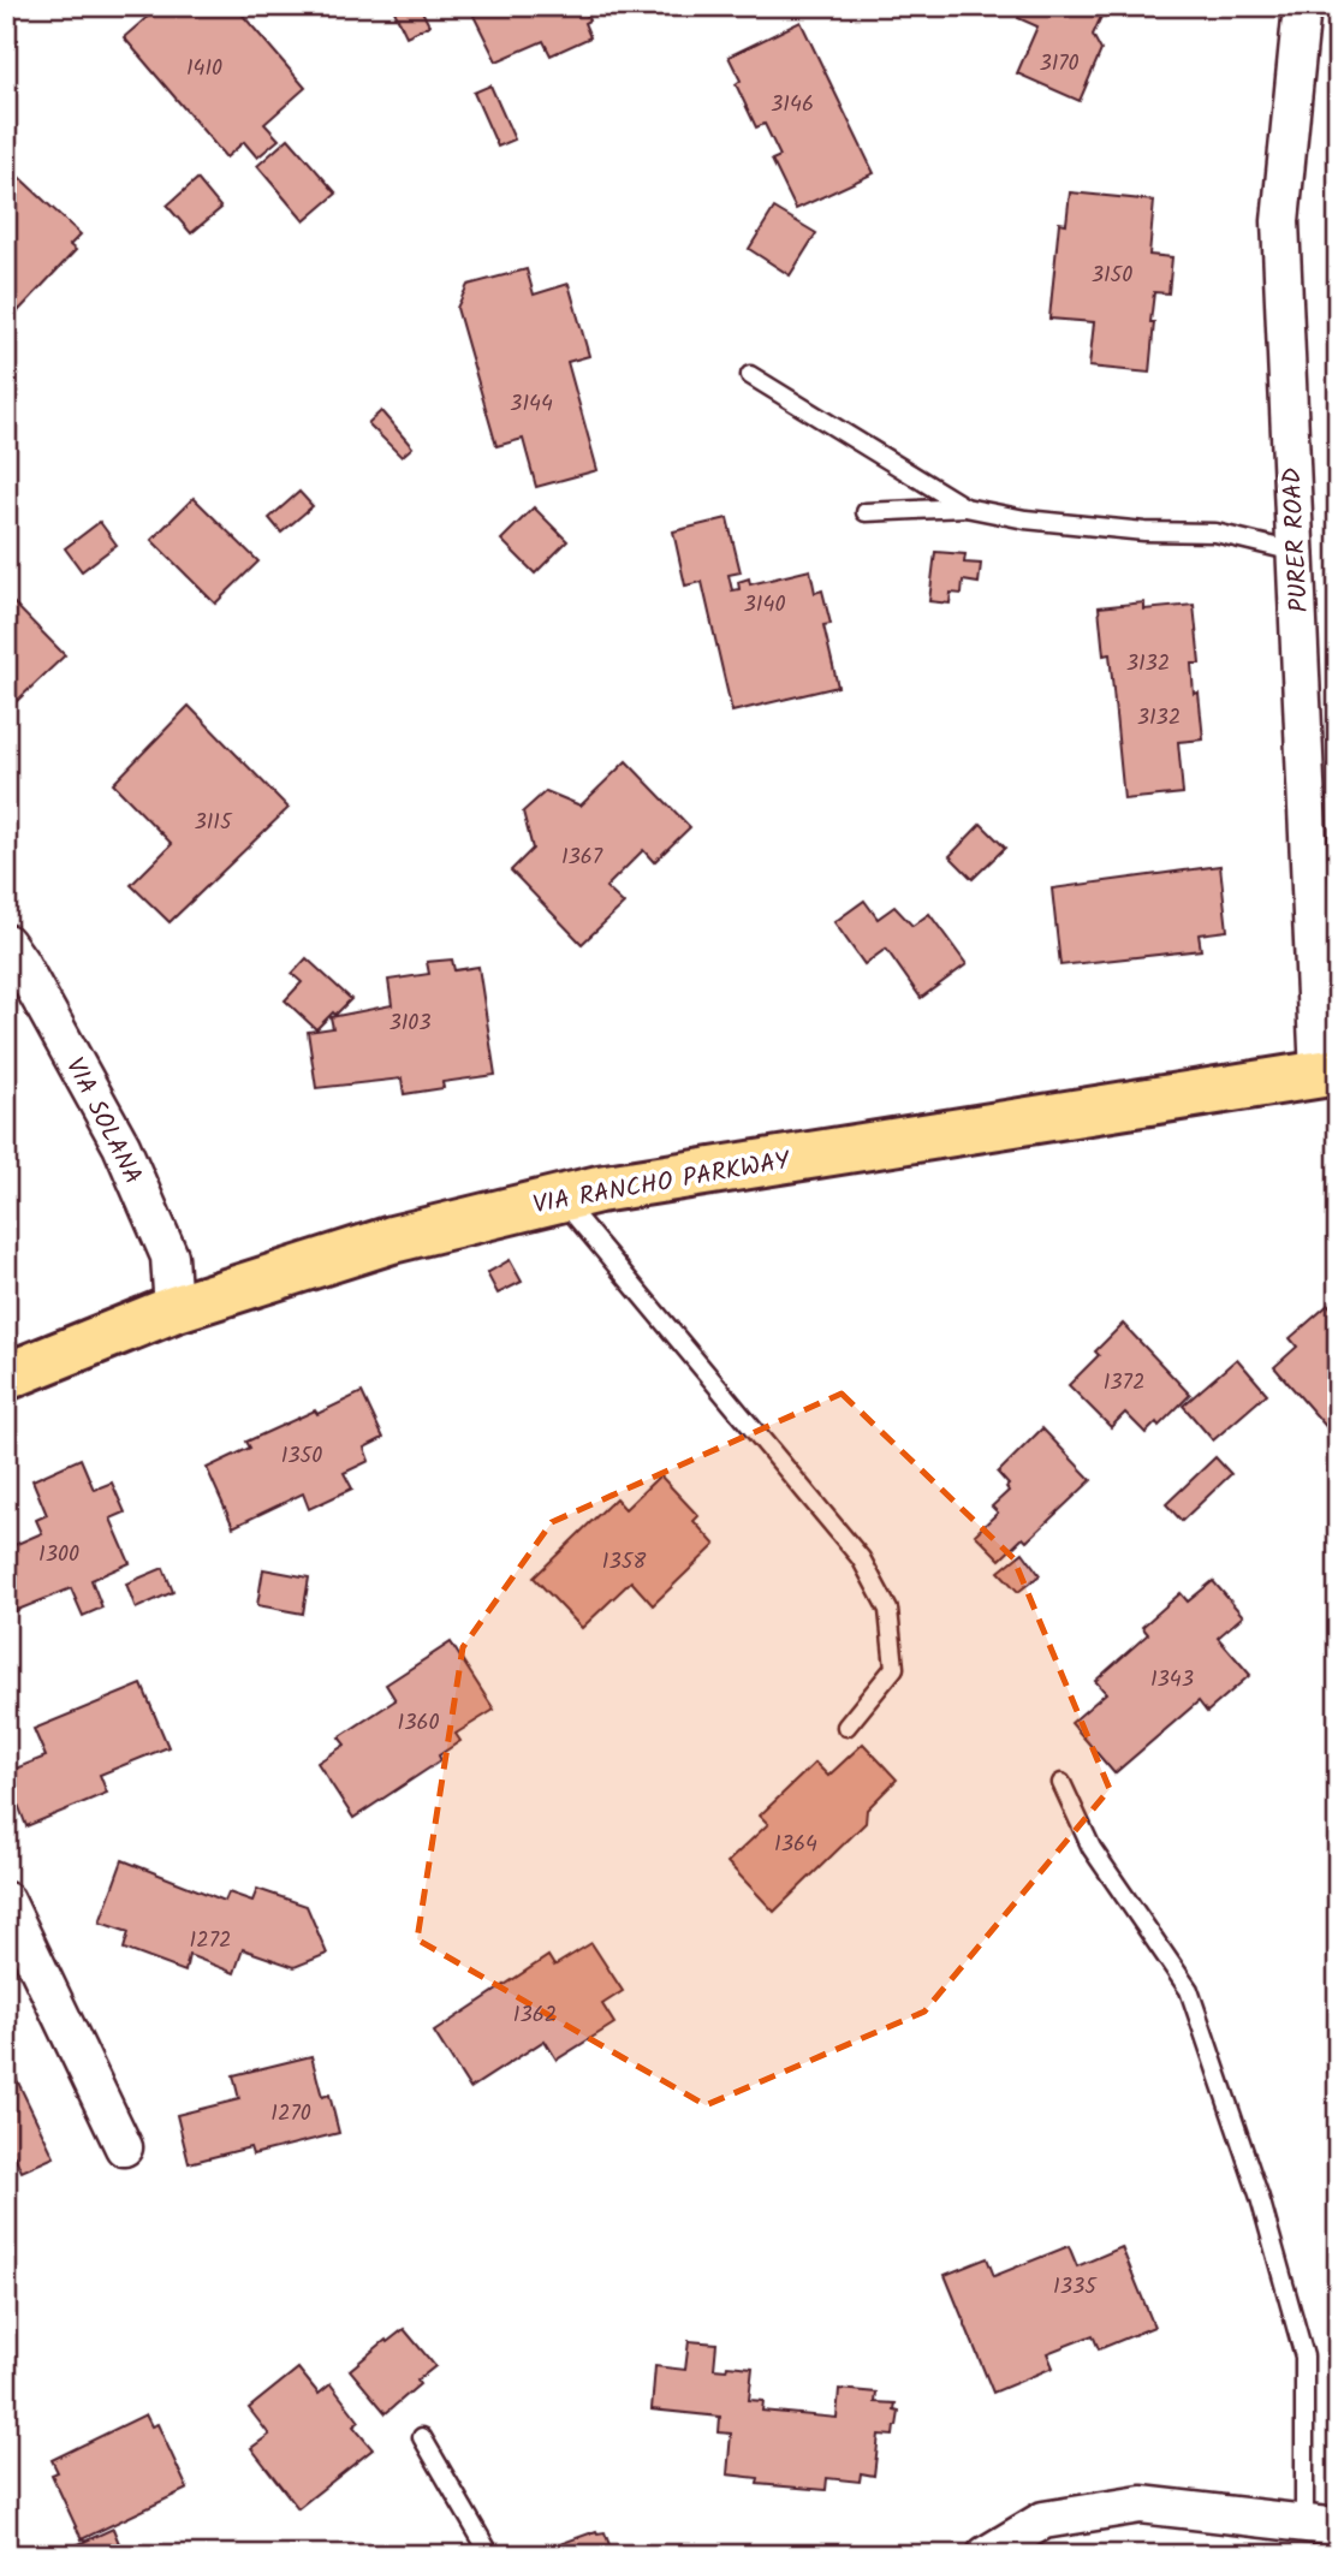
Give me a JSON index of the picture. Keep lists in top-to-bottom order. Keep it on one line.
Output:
{"streets":{"main road":["VIA RANCHO PARKWAY"],"street":["PURER ROAD","VIA SOLANA"]},"crossings":[["PURER ROAD","VIA RANCHO PARKWAY"],["VIA SOLANA","VIA RANCHO PARKWAY"]],"house_numbers":["3170","1410","3146","3150","3144","3140","3132","3132","3115","1367","3103","1372","1350","1300","1358","1343","1360","1364","1272","1362","1270","1335"]}
